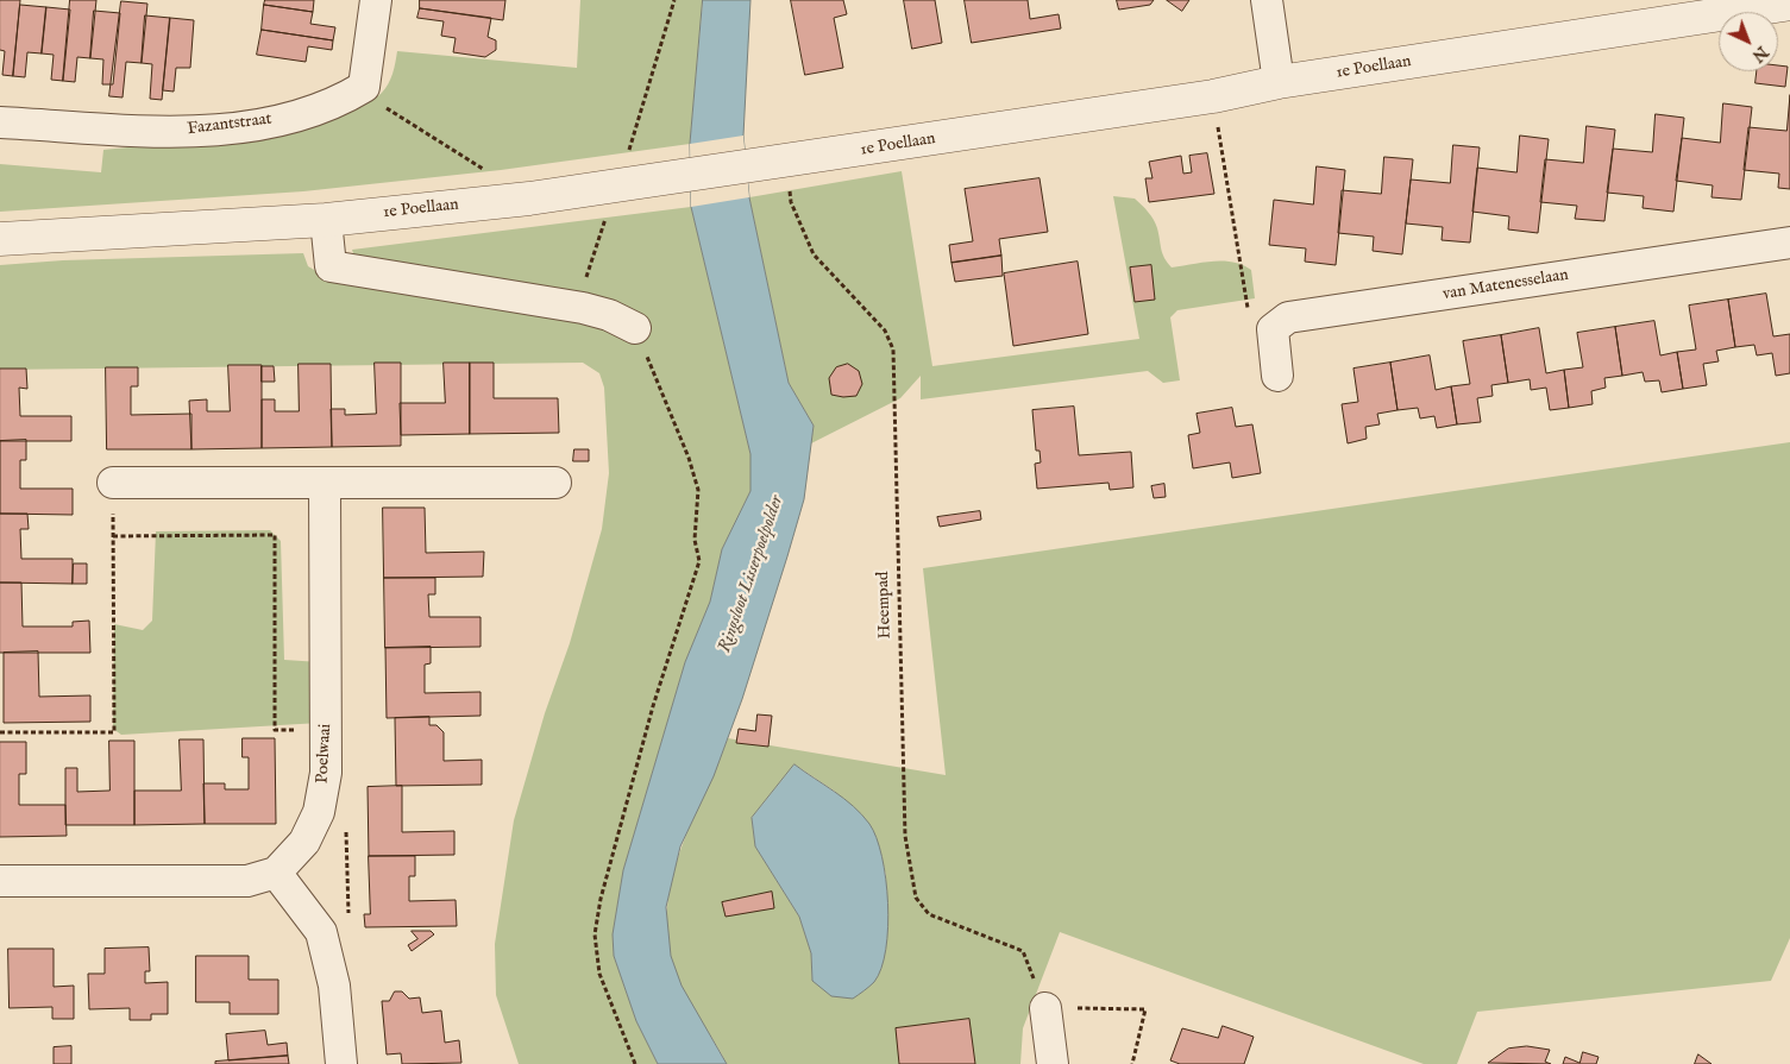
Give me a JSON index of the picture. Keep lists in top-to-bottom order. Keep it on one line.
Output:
{"streets":{"street":["1e Poellaan","Fazantstraat","van Matenesselaan","Poelwaai"],"path":["Heempad"]},"crossings":[["1e Poellaan","Heempad"]],"water":["Ringsloot Lisserpoelpolder"],"north":"bottom right"}
